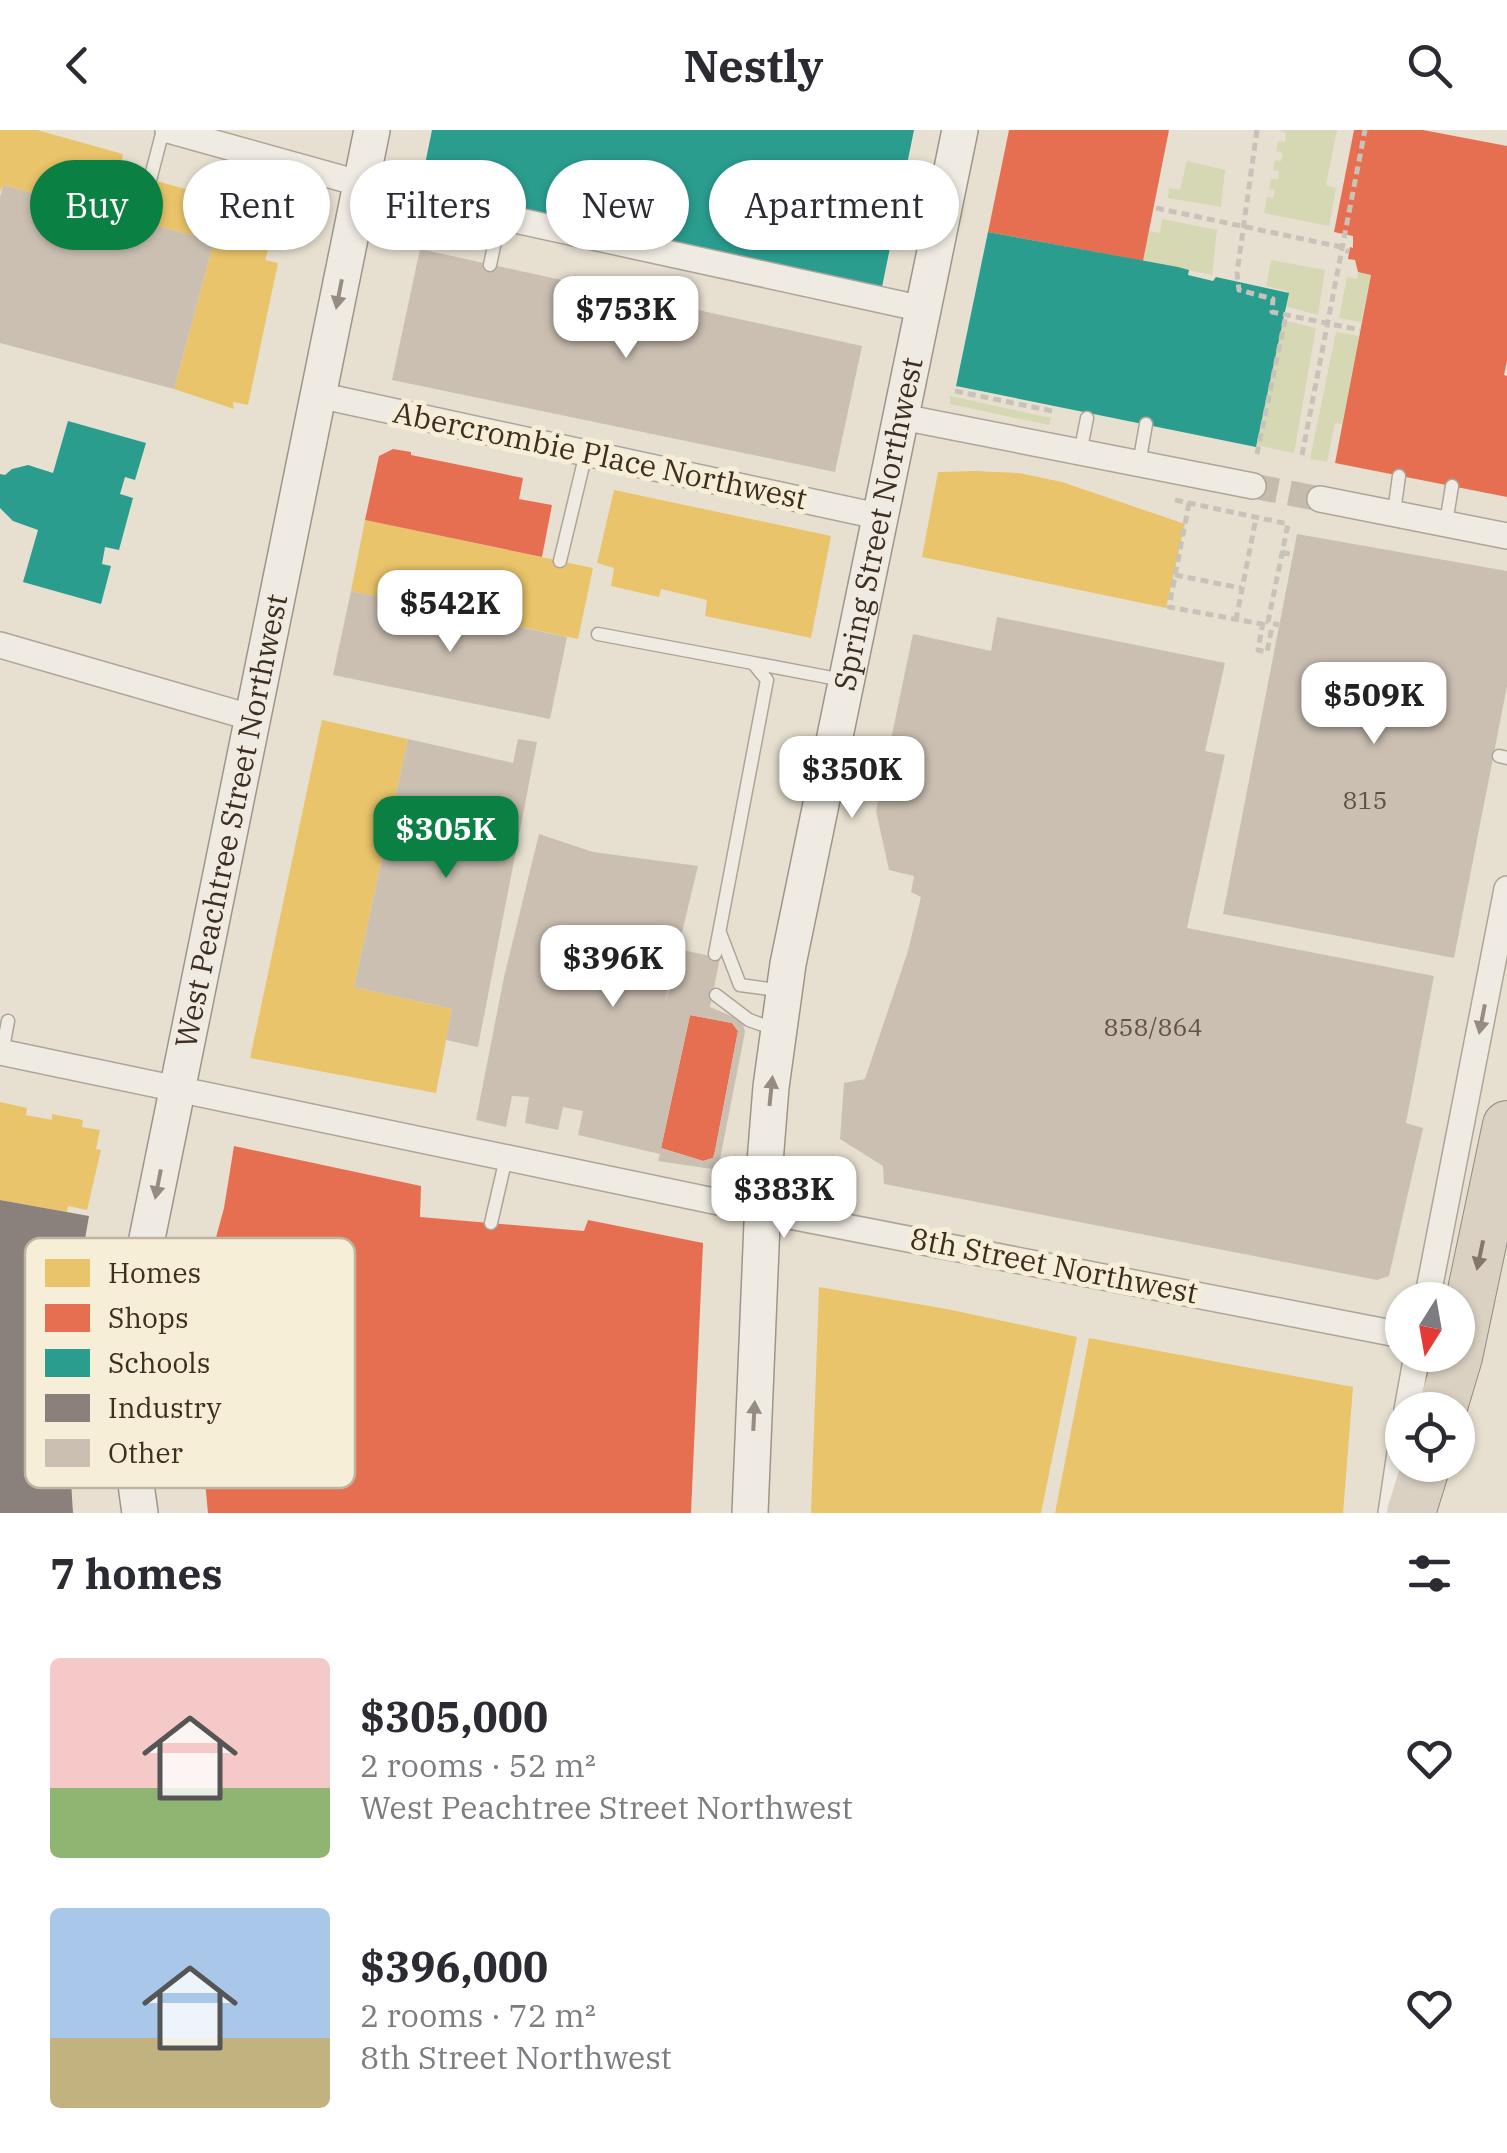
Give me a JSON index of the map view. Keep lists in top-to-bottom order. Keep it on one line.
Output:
{"streets":{"main road":["Spring Street Northwest","West Peachtree Street Northwest"],"street":["Abercrombie Place Northwest","8th Street Northwest"]},"crossings":[["Abercrombie Place Northwest","Spring Street Northwest"],["Abercrombie Place Northwest","West Peachtree Street Northwest"],["Spring Street Northwest","8th Street Northwest"],["West Peachtree Street Northwest","8th Street Northwest"]],"house_numbers":["815","858/864"],"legend":["Homes","Shops","Schools","Industry","Other"],"north":"bottom","page":{"header":"Nestly","chip":["Buy","Rent","Filters","New","Apartment"],"price":["$753K","$542K","$509K","$350K","$305K","$396K","$383K"],"heading":"7 homes","list":[{"name":"$305,000","note":"2 rooms · 52 m² · West Peachtree Street Northwest"},{"name":"$396,000","note":"2 rooms · 72 m² · 8th Street Northwest"}]}}
